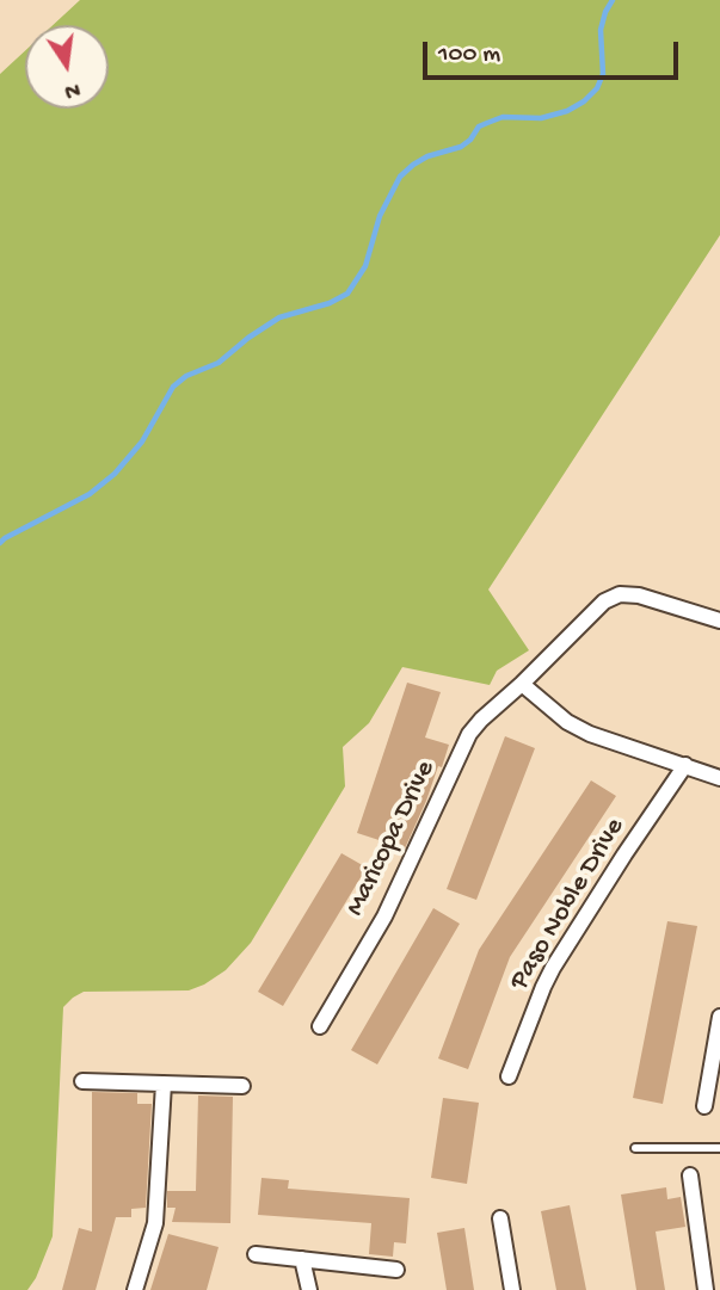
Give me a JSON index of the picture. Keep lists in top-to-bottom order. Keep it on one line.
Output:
{"streets":{"street":["Maricopa Drive","Paso Noble Drive"]},"scale_bar":"100 m","north":"bottom"}
